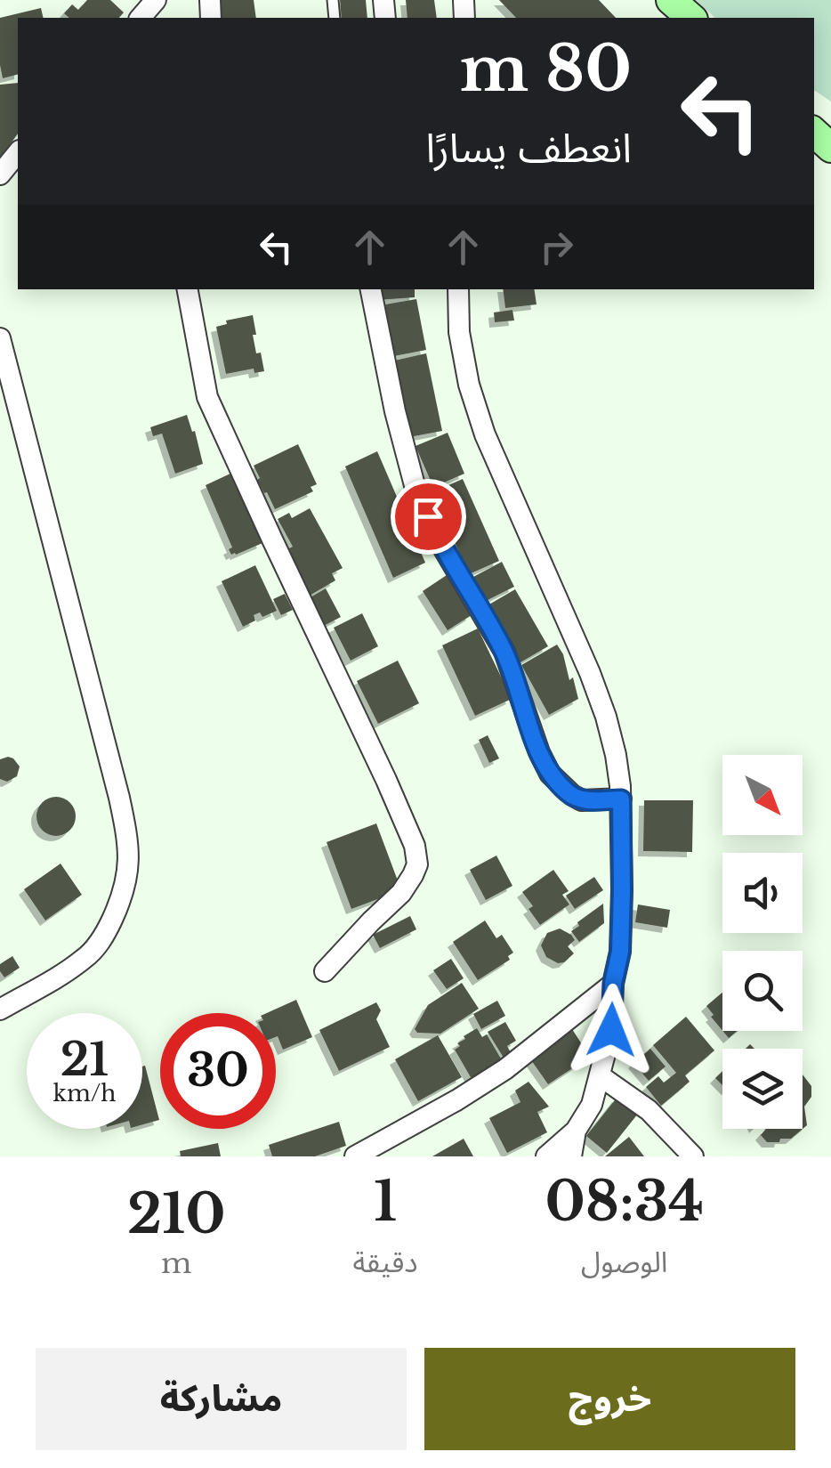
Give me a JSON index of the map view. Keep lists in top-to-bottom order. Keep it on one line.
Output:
{"north":"bottom right","page":{"turn":["80 m","انعطف يسارًا"],"speed":"21 km/h","limit":"30","eta":["08:34","الوصول","1","دقيقة","210","m"],"buttons":["خروج","مشاركة"]}}
